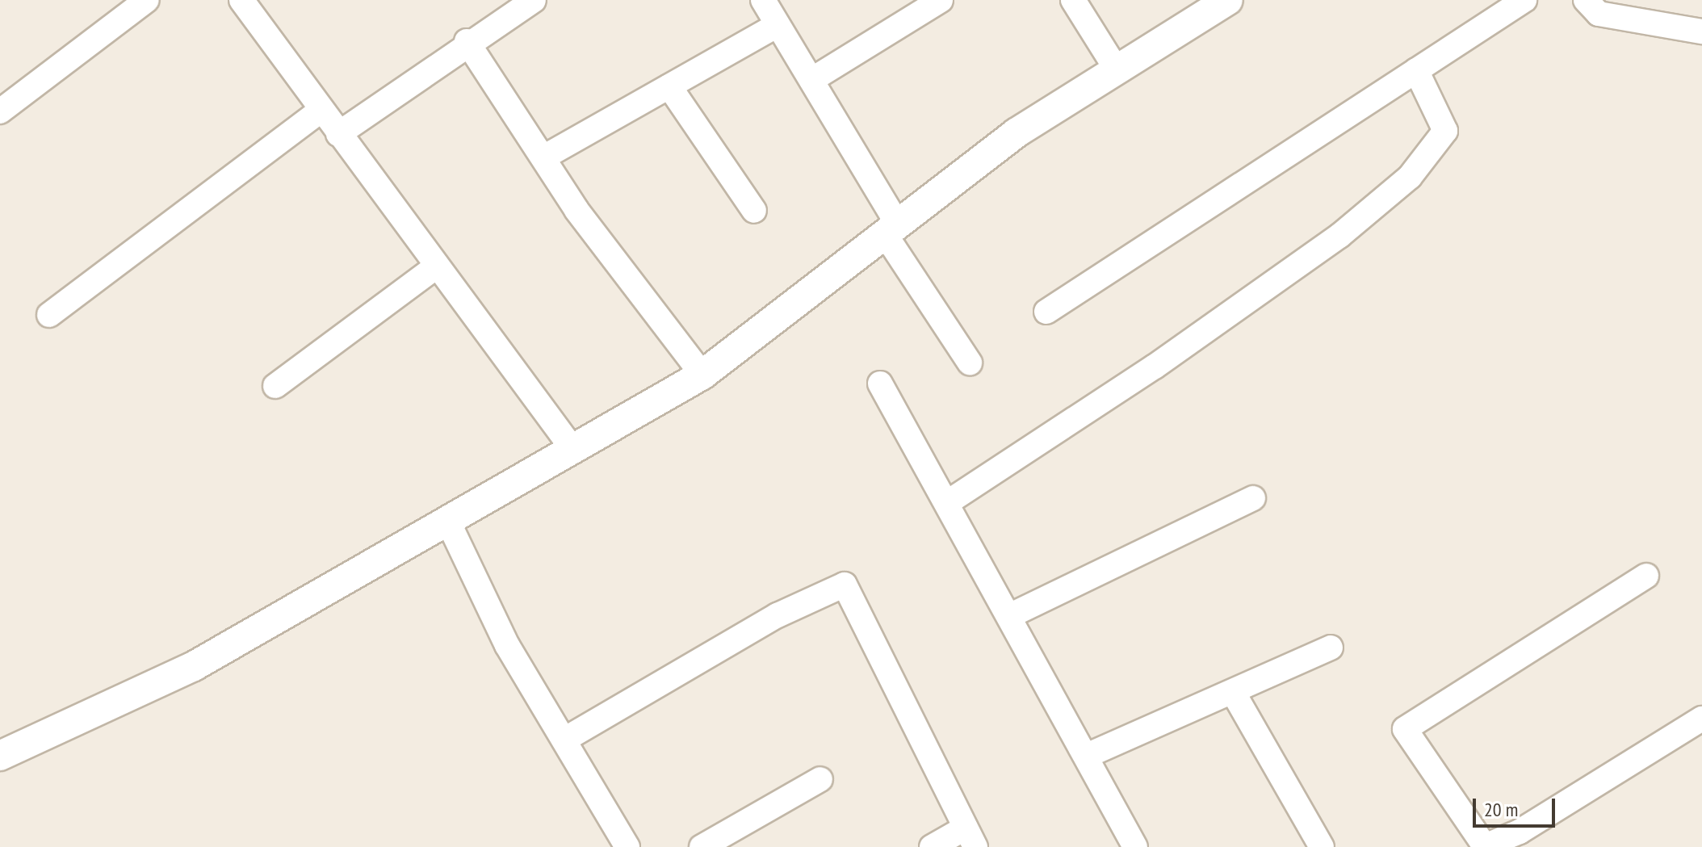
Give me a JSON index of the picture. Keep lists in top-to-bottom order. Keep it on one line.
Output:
{"scale_bar":"20 m"}
